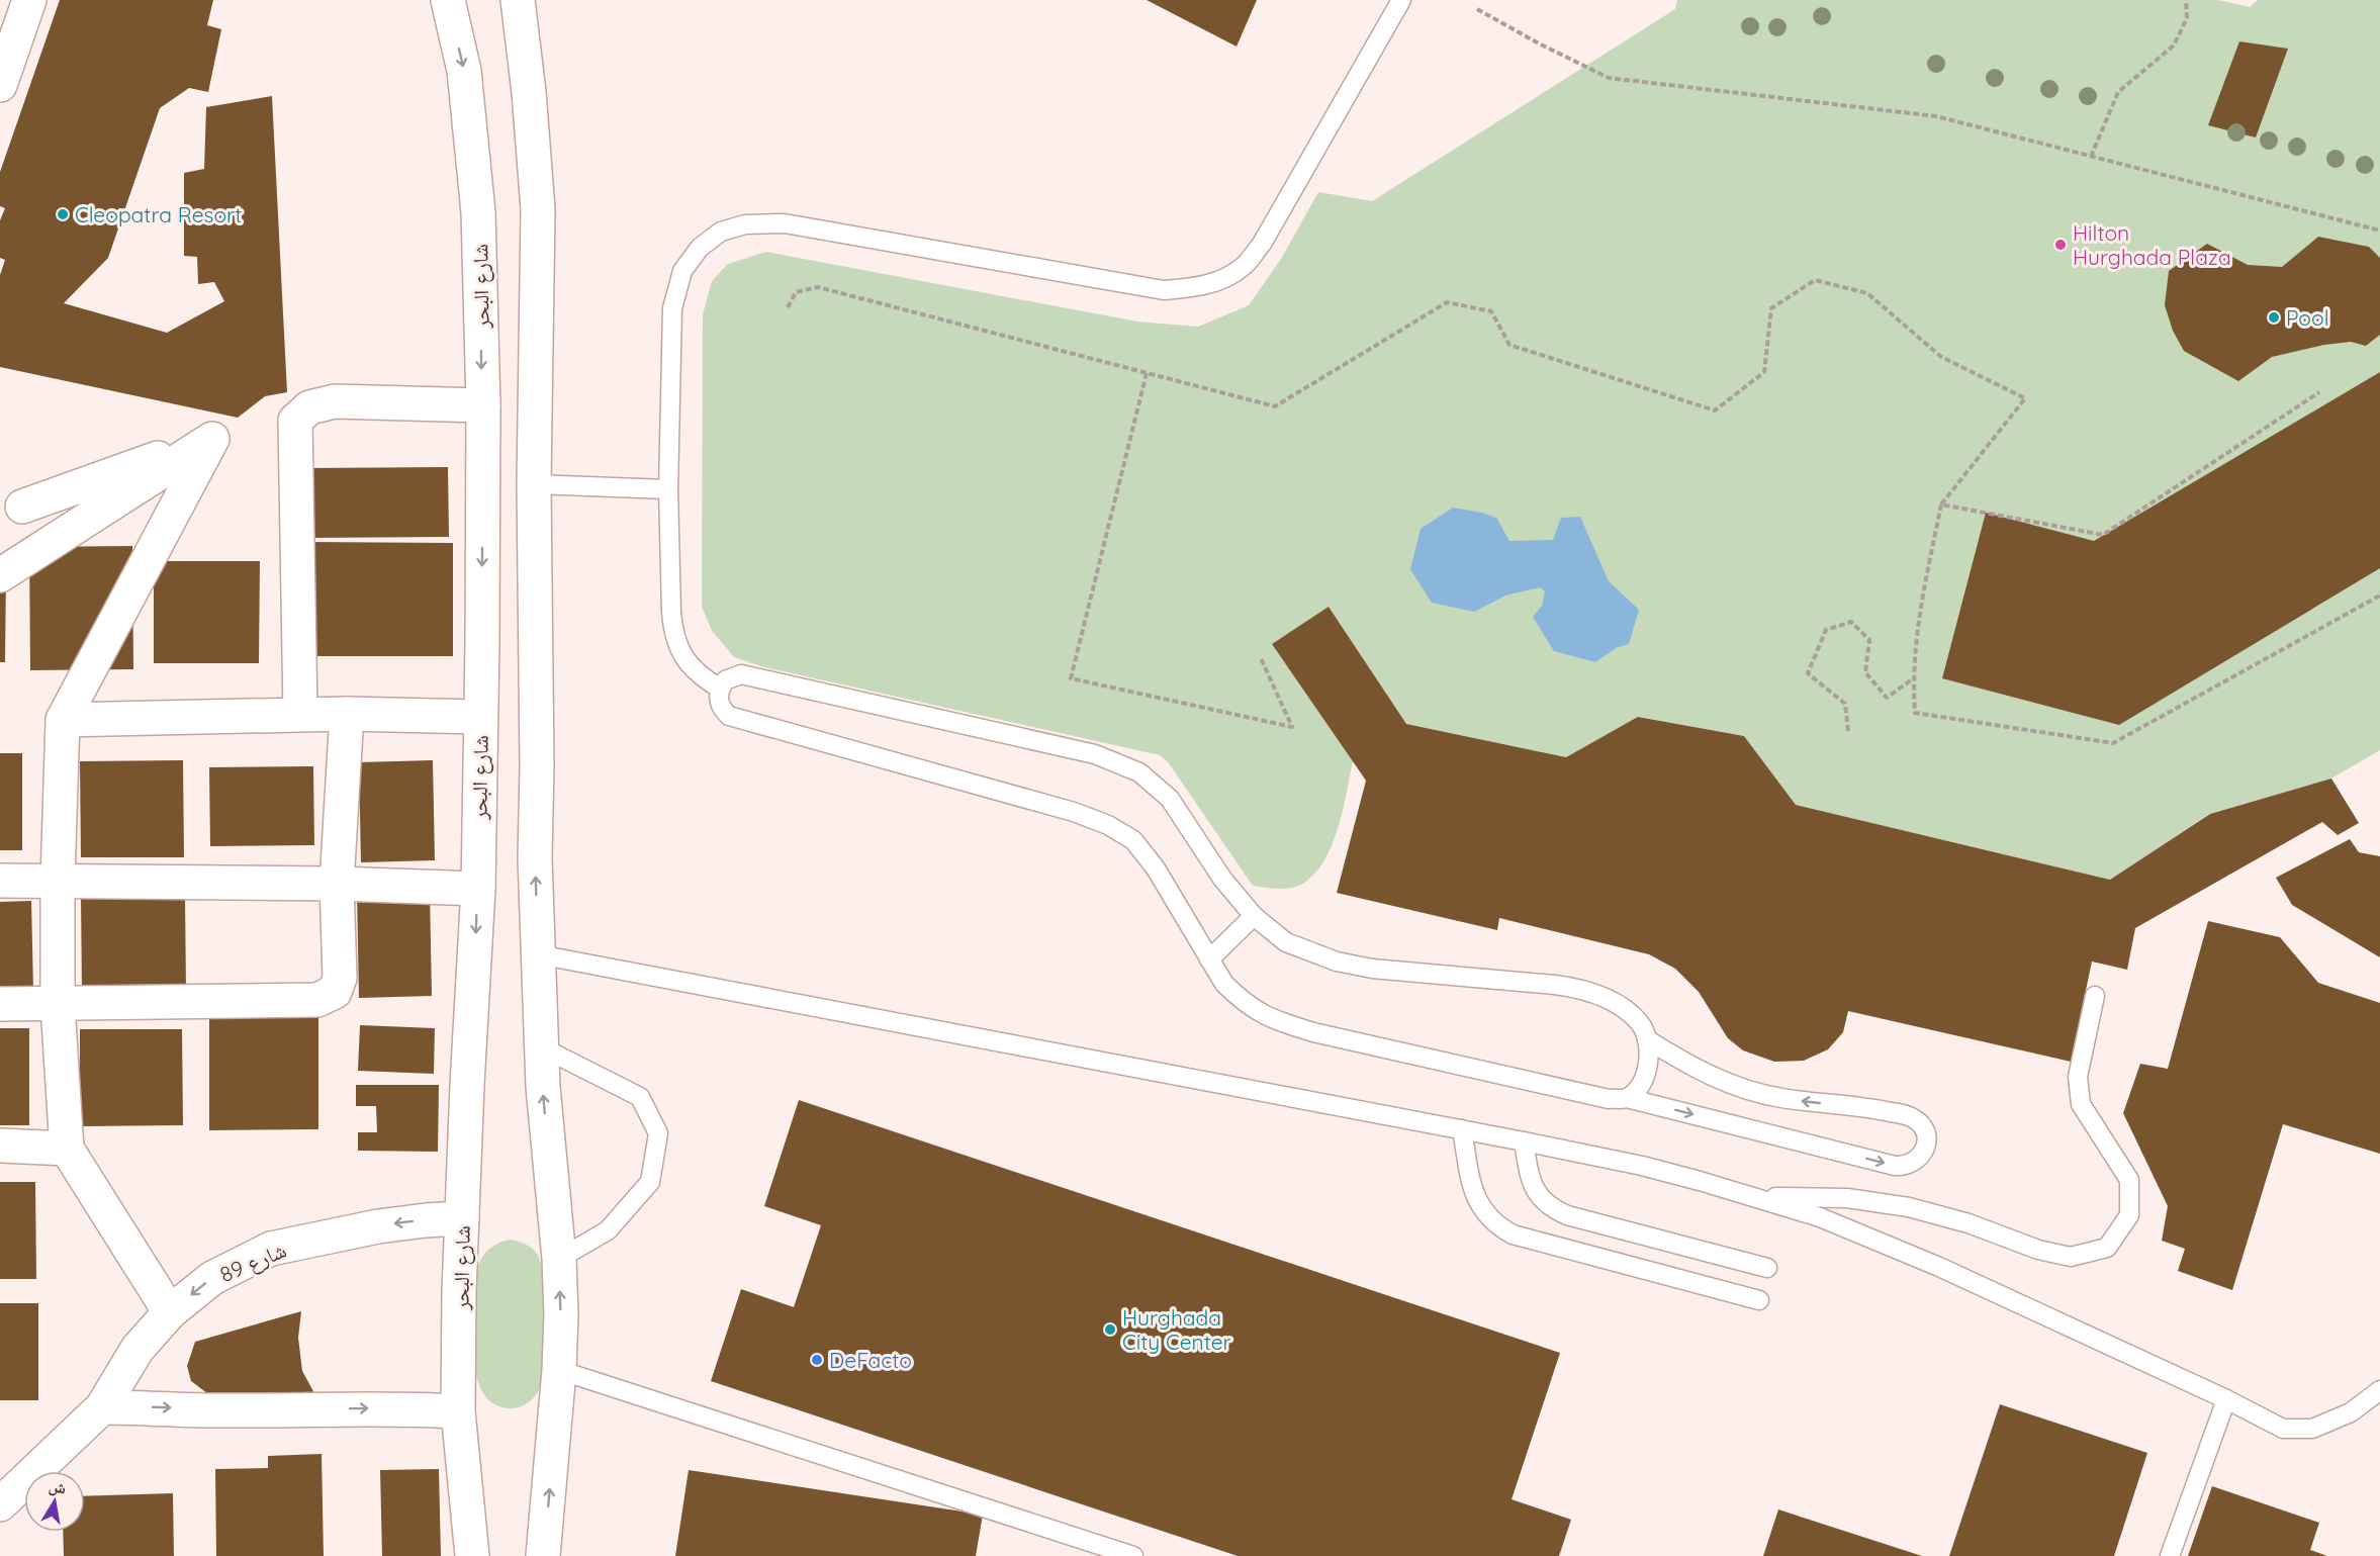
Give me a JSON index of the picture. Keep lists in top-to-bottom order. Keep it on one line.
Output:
{"streets":{"street":["شارع البحر","شارع 89"]},"crossings":[["شارع البحر","شارع 89"]],"places":["Cleopatra Resort","Hilton Hurghada Plaza","Pool","Hurghada City Center","DeFacto"],"north":"top"}
